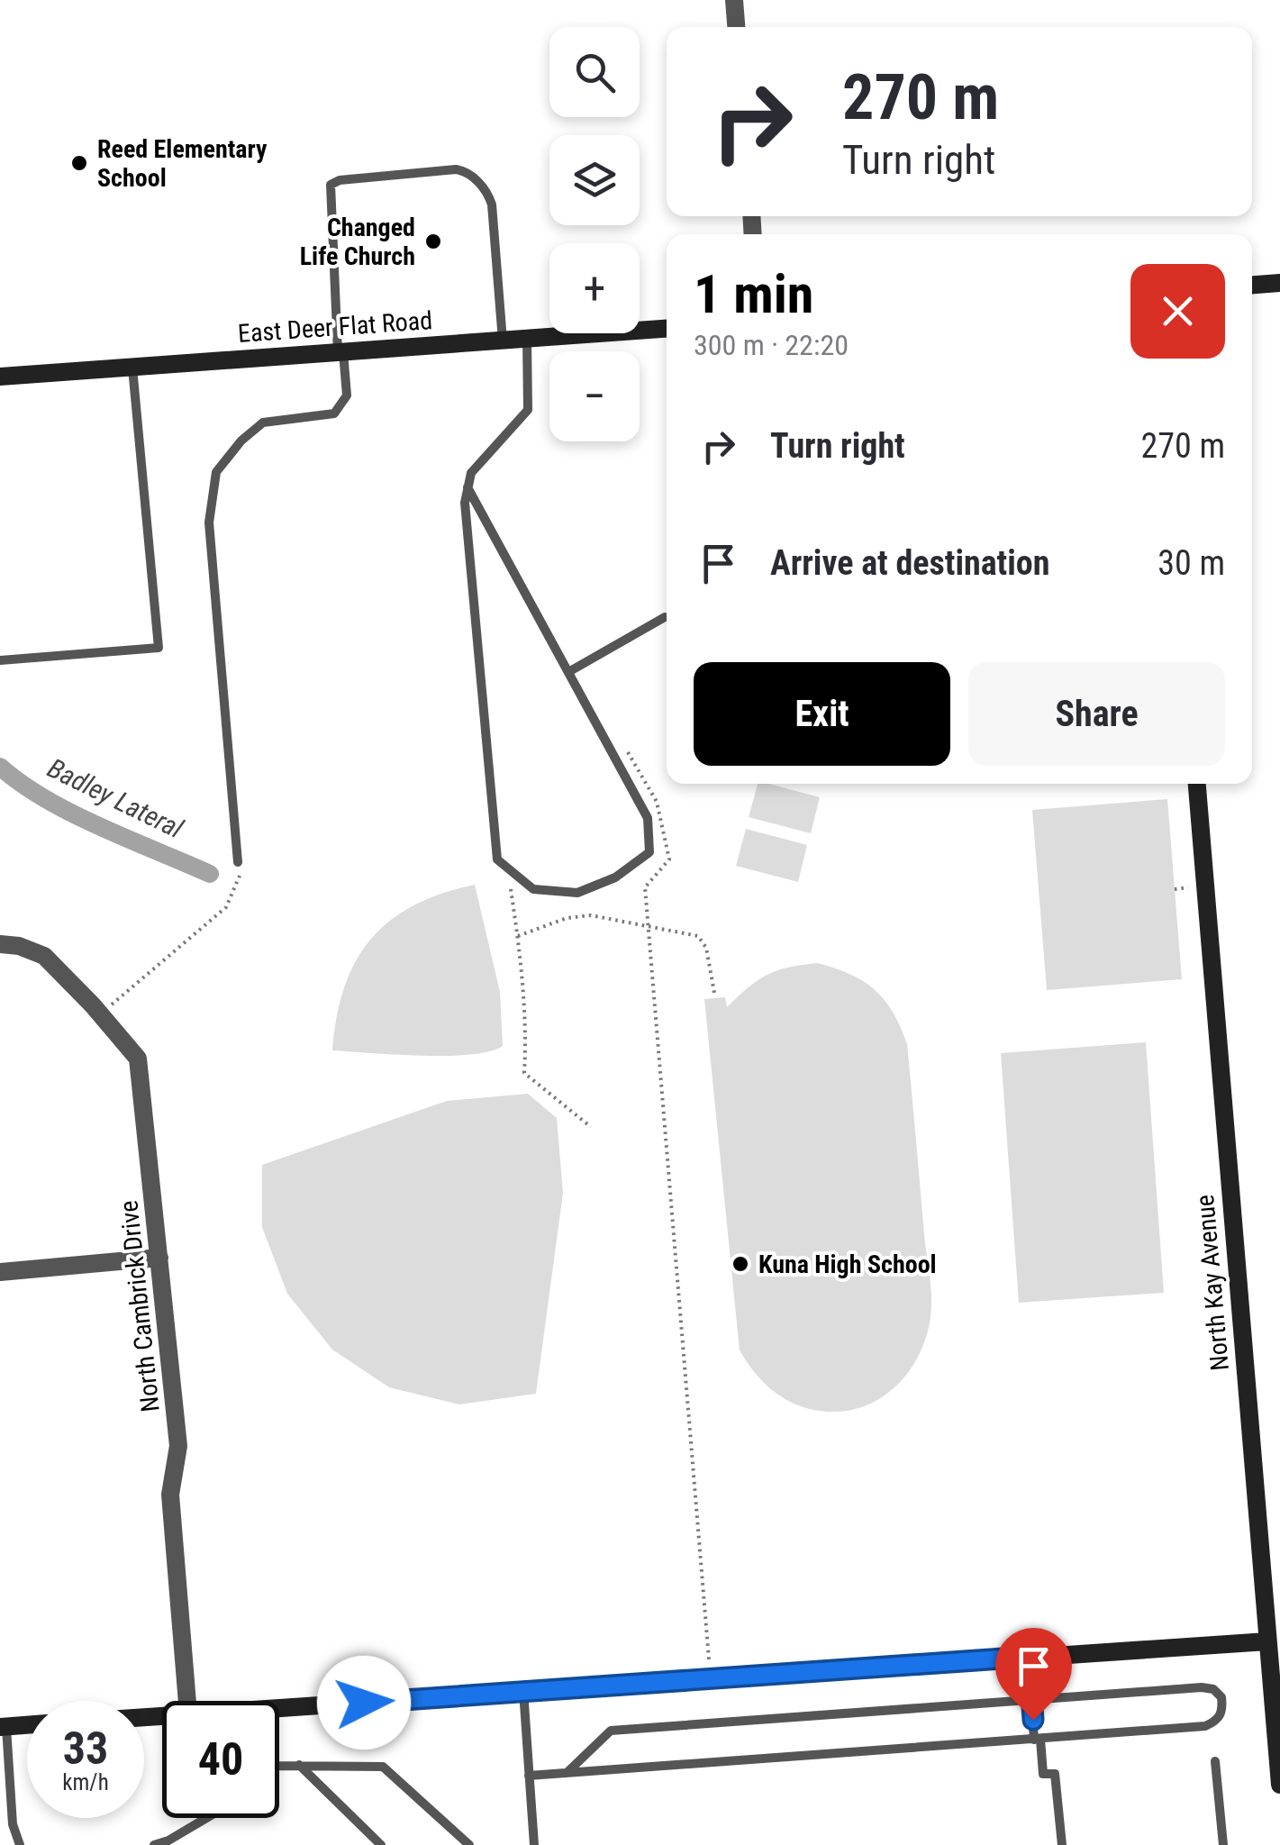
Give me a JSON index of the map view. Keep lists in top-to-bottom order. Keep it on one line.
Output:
{"streets":{"street":["East Deer Flat Road","North Kay Avenue","North Cambrick Drive"]},"water":["Badley Lateral"],"places":["Reed Elementary School","Changed Life Church","Kuna High School"],"page":{"map_buttons":["+","−"],"turn":["270 m","Turn right"],"heading":["1 min","300 m · 22:20"],"list":[{"name":"Turn right","value":"270 m"},{"name":"Arrive at destination","value":"30 m"}],"buttons":["Exit","Share"],"speed":"33 km/h","limit":"40"}}
